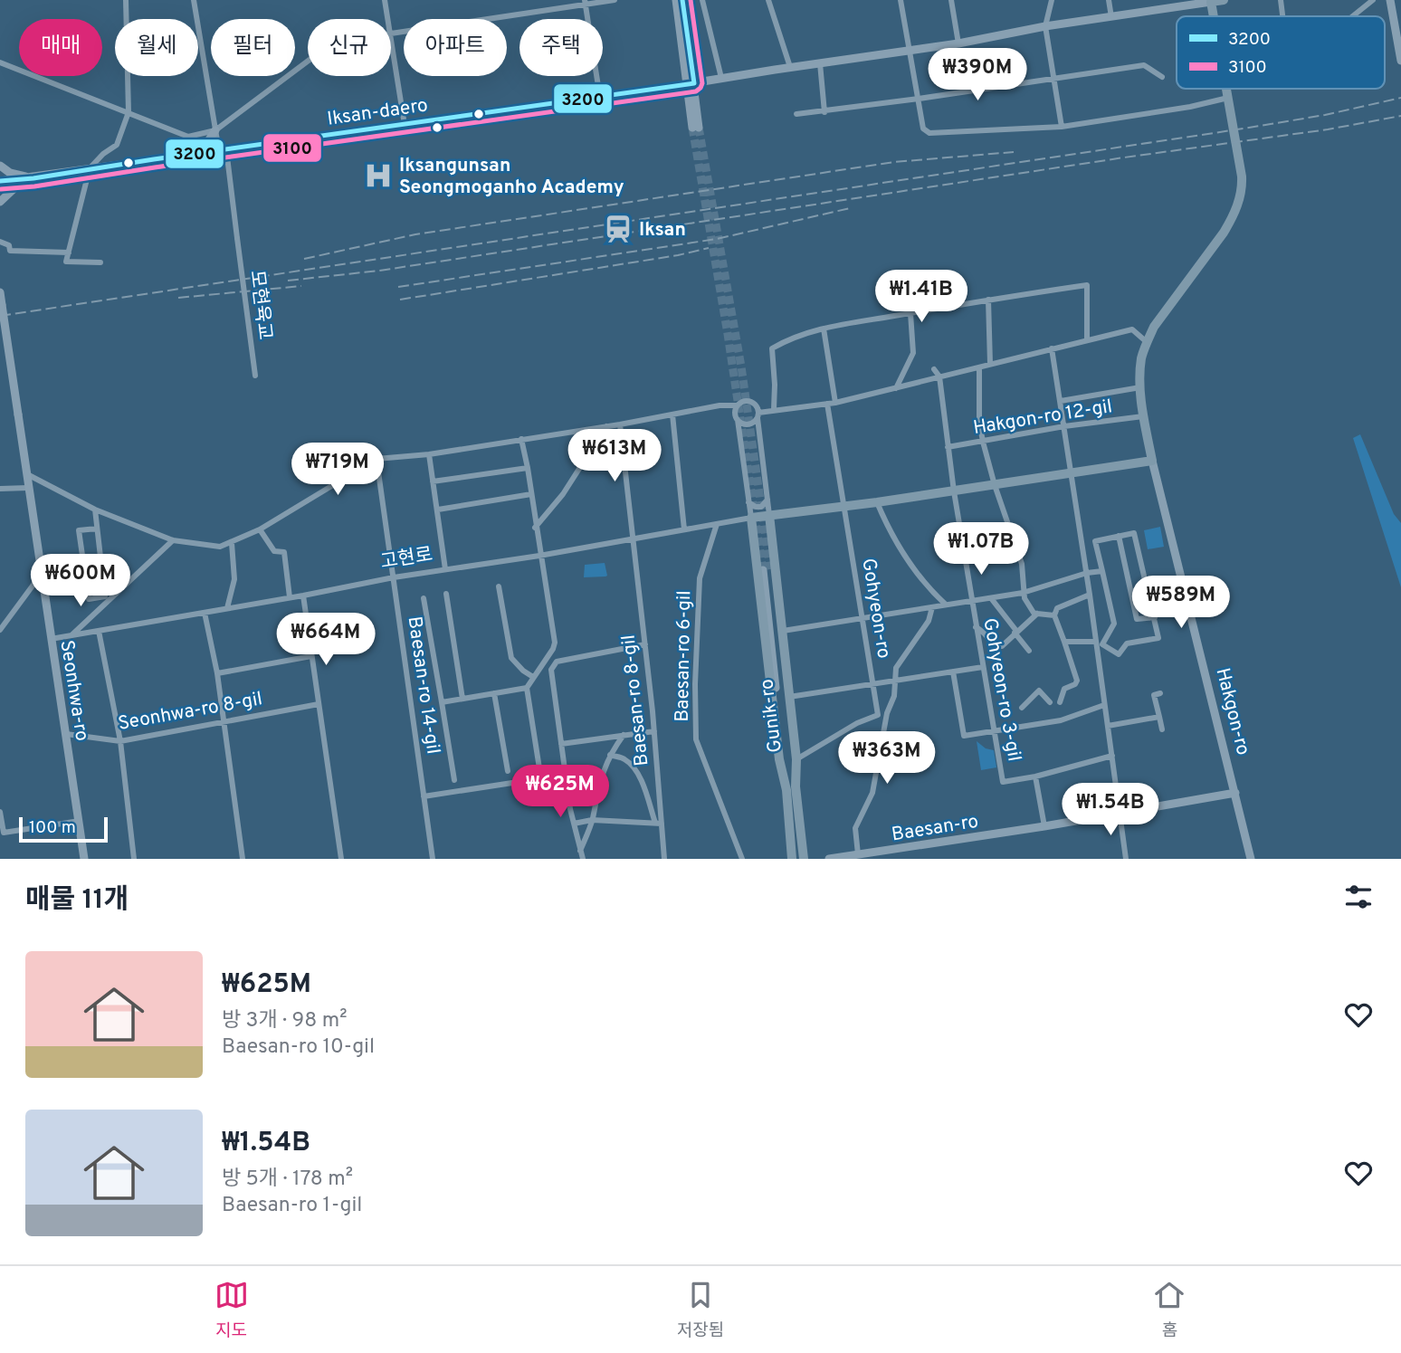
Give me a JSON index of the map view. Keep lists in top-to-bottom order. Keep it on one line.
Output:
{"streets":{"main road":["Iksan-daero","고현로","Hakgon-ro"],"street":["모현육교","Hakgon-ro 12-gil","Gohyeon-ro","Baesan-ro 6-gil","Baesan-ro 14-gil","Gohyeon-ro 3-gil","Seonhwa-ro","Baesan-ro 8-gil","Seonhwa-ro 8-gil","Gunik-ro","Baesan-ro"]},"crossings":[["Iksan-daero","모현육교"],["Hakgon-ro 12-gil","Hakgon-ro"],["고현로","Baesan-ro 6-gil"],["고현로","Baesan-ro 14-gil"],["고현로","Seonhwa-ro"],["고현로","Baesan-ro 8-gil"],["Gohyeon-ro","Gunik-ro"],["Seonhwa-ro","Seonhwa-ro 8-gil"],["Hakgon-ro","Baesan-ro"]],"places":{"hospital":["Iksangunsan Seongmoganho Academy"],"station":["Iksan"]},"lines":["transit line 3200","transit line 3100"],"legend":["3200","3100"],"scale_bar":"100 m","page":{"chip":["매매","월세","필터","신규","아파트","주택"],"price":["₩390M","₩1.41B","₩613M","₩719M","₩1.07B","₩600M","₩589M","₩664M","₩363M","₩625M","₩1.54B"],"scale":"100 m","heading":"매물 11개","list":[{"name":"₩625M","note":"방 3개 · 98 m² · Baesan-ro 10-gil"},{"name":"₩1.54B","note":"방 5개 · 178 m² · Baesan-ro 1-gil"}],"tabs":["지도","저장됨","홈"]}}
